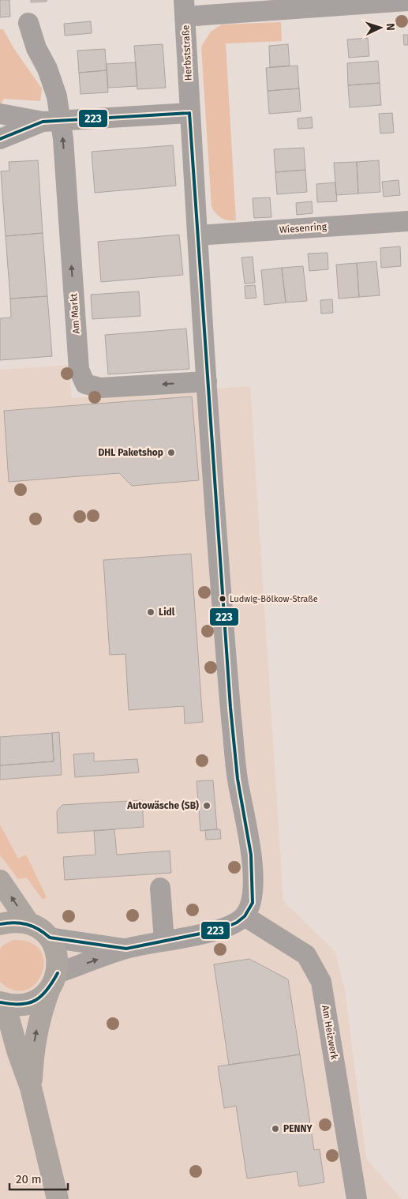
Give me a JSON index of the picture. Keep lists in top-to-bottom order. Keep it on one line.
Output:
{"streets":{"street":["Herbststraße","Wiesenring","Am Markt","Am Heizwerk"]},"places":["DHL Paketshop","Ludwig-Bölkow-Straße","Lidl","Autowäsche (SB)","PENNY"],"lines":["transit line 223"],"scale_bar":"20 m","north":"right"}
